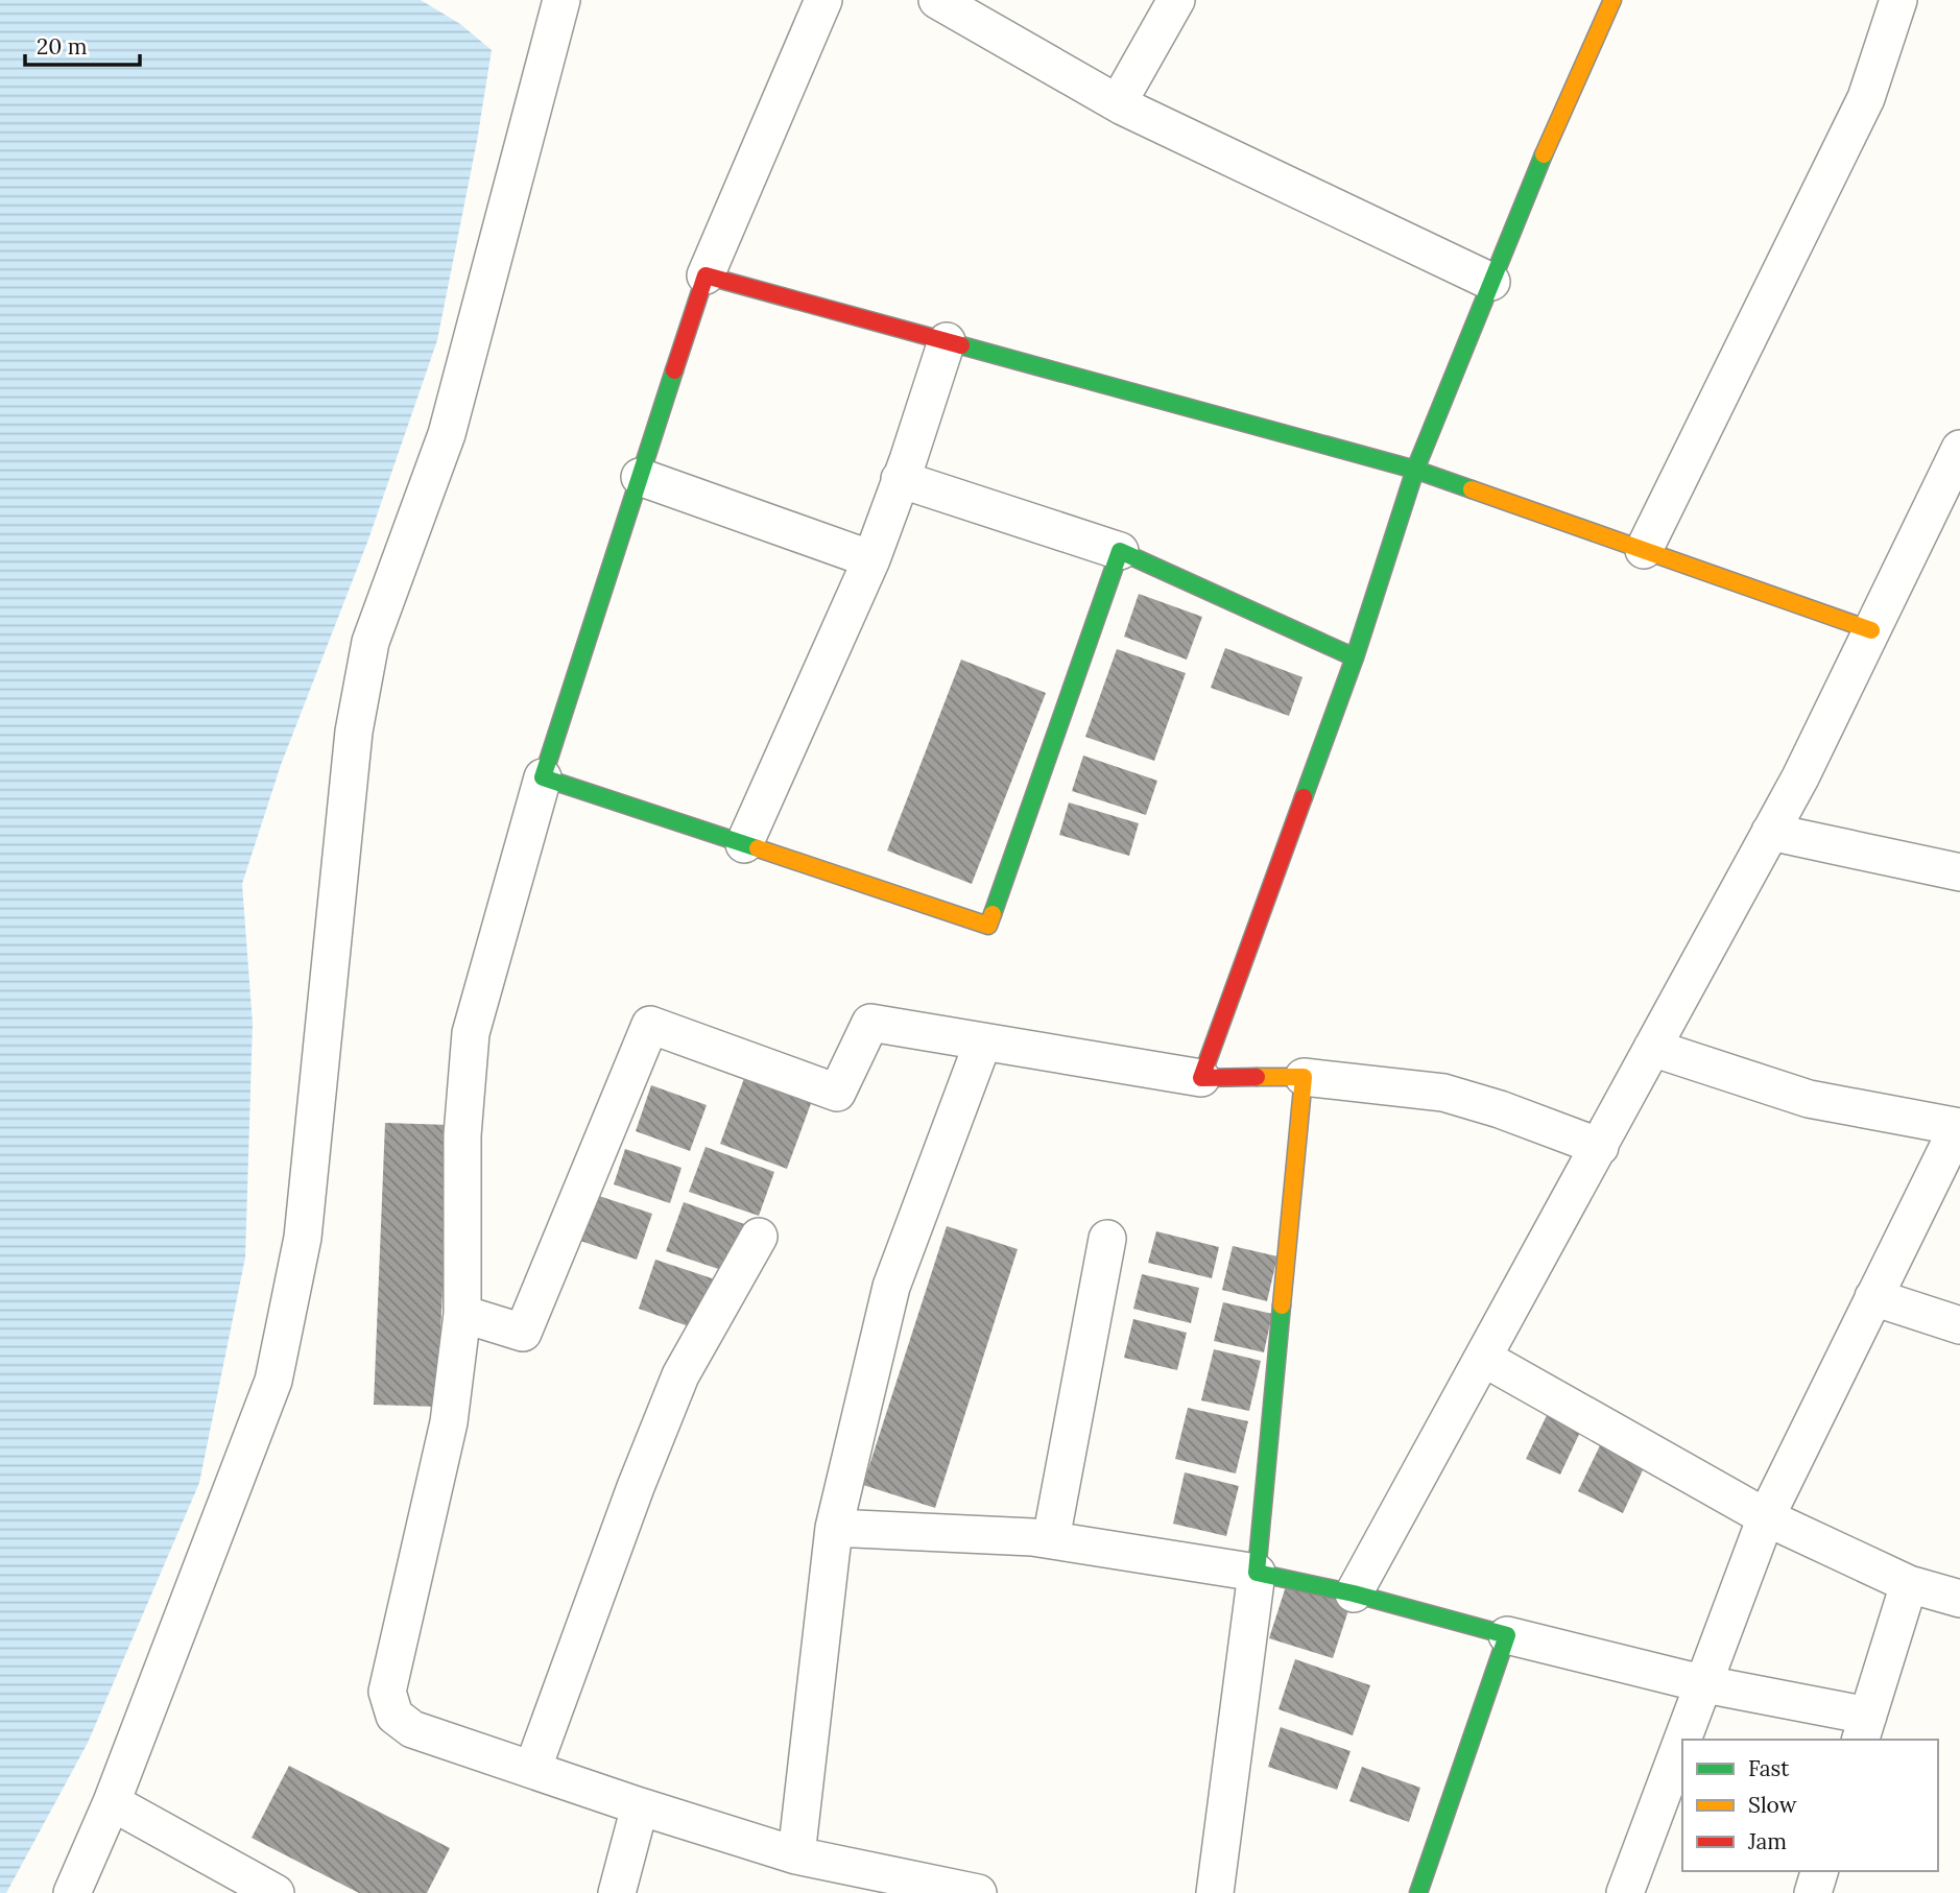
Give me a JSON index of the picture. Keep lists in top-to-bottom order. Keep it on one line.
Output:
{"legend":["Fast","Slow","Jam"],"scale_bar":"20 m"}
